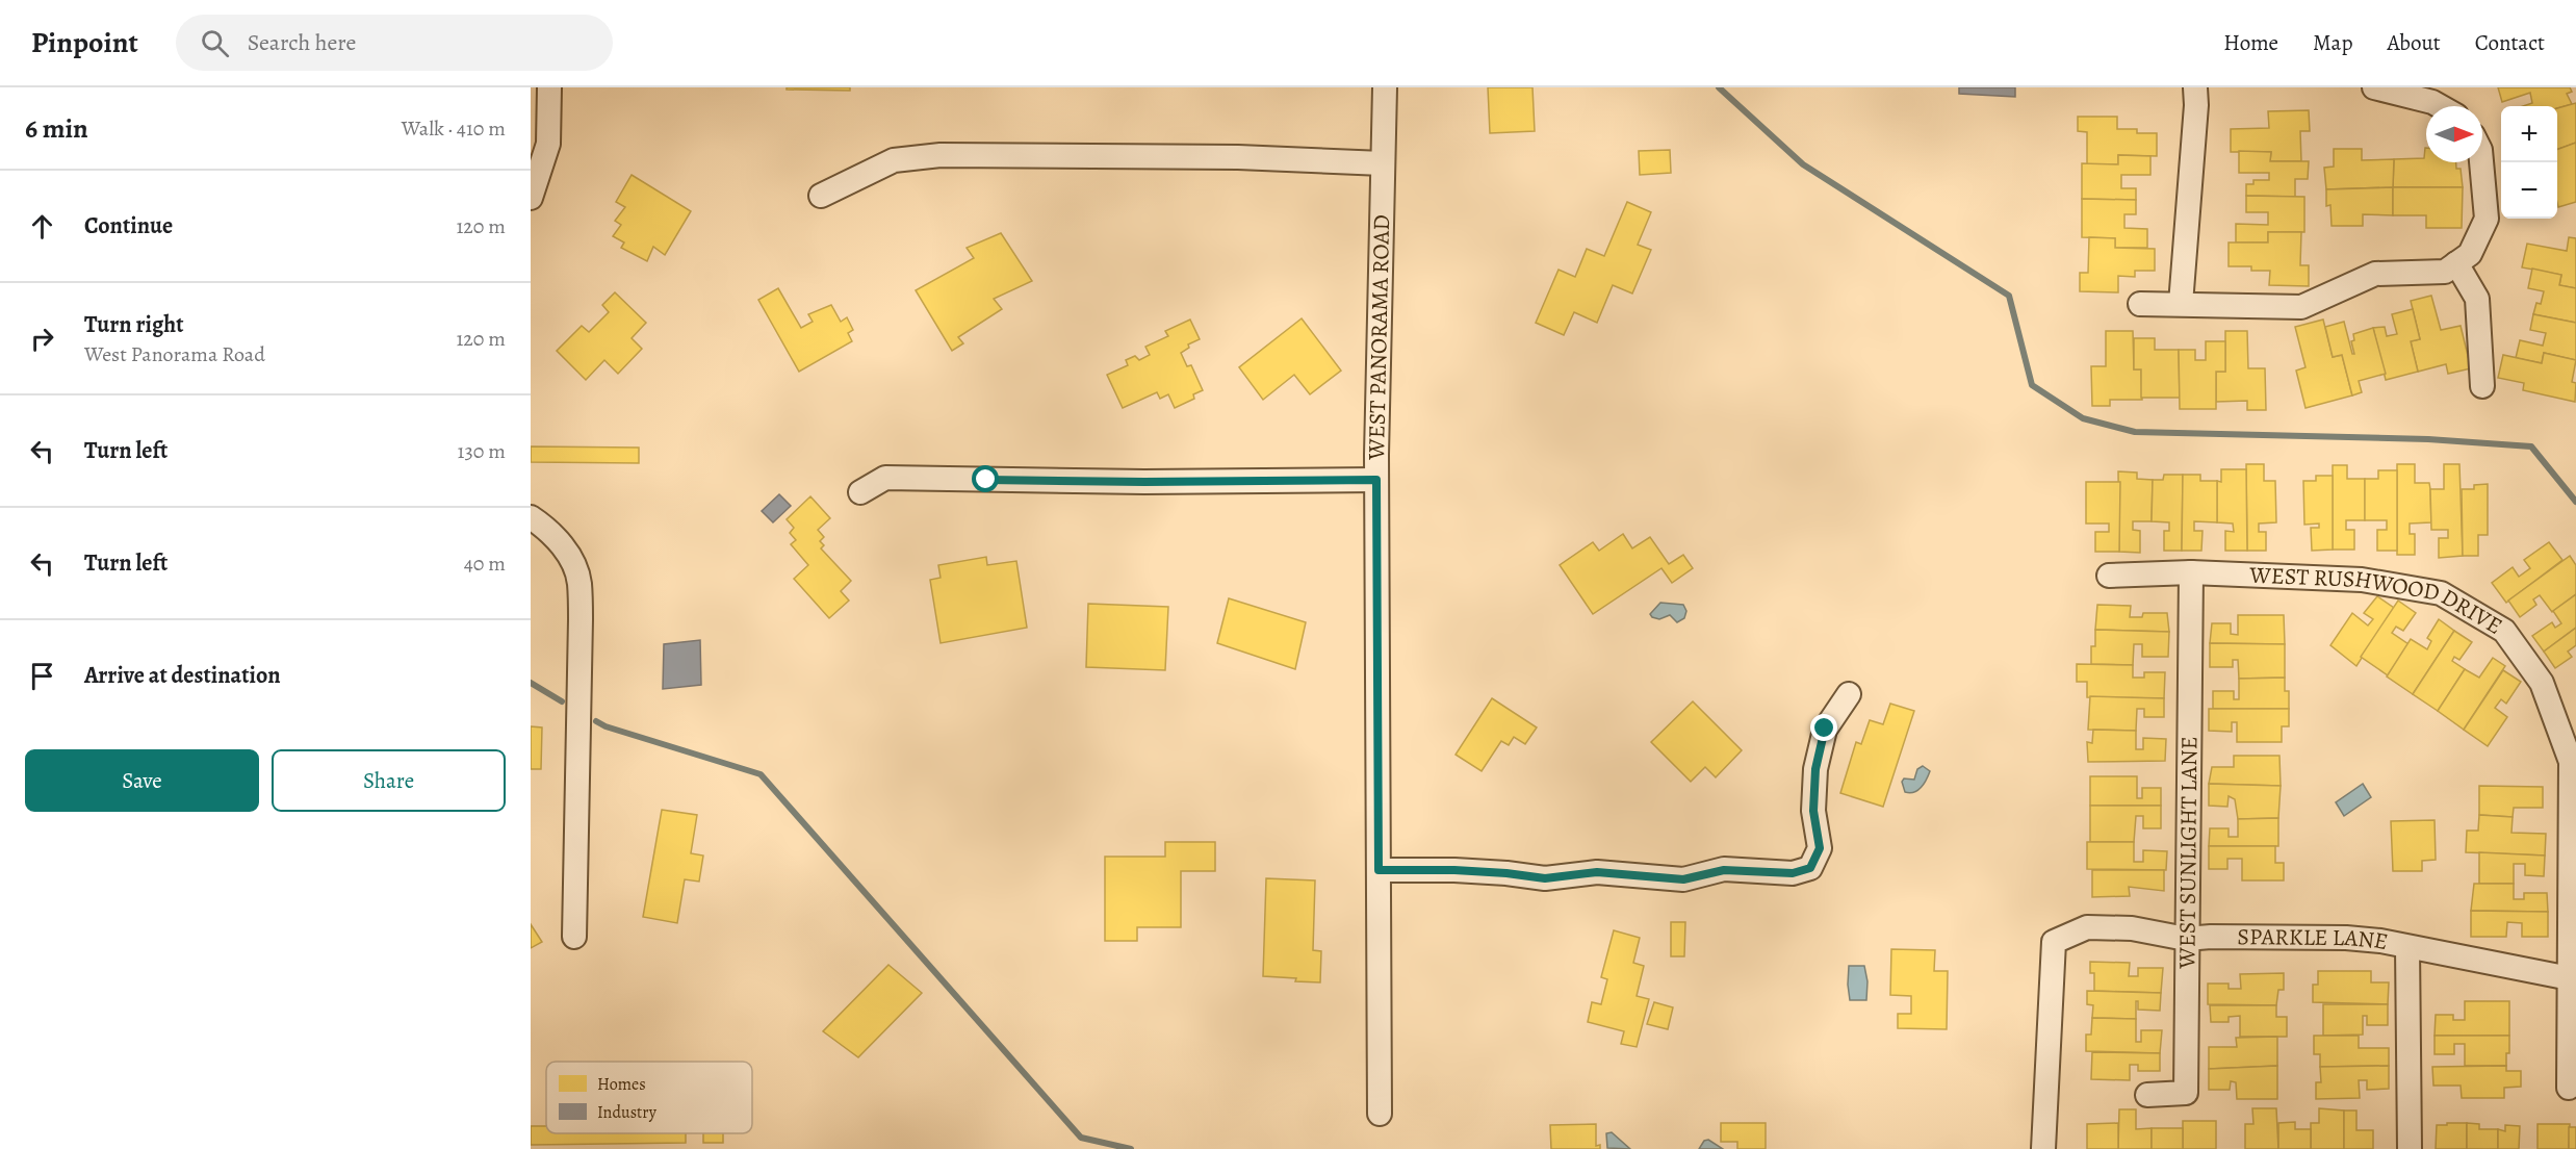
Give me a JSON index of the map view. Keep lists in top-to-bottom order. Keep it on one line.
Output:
{"streets":{"street":["WEST PANORAMA ROAD","WEST RUSHWOOD DRIVE","WEST SUNLIGHT LANE","SPARKLE LANE"]},"crossings":[["WEST RUSHWOOD DRIVE","WEST SUNLIGHT LANE"],["WEST RUSHWOOD DRIVE","SPARKLE LANE"],["WEST SUNLIGHT LANE","SPARKLE LANE"]],"legend":["Homes","Industry"],"north":"right","page":{"header":"Pinpoint","search":"Search here","nav":["Home","Map","About","Contact"],"heading":["6 min","Walk · 410 m"],"map_buttons":["+","−"],"list":[["Continue","120 m"],["Turn right","West Panorama Road","120 m"],["Turn left","130 m"],["Turn left","40 m"],"Arrive at destination"],"buttons":["Save","Share"]}}
